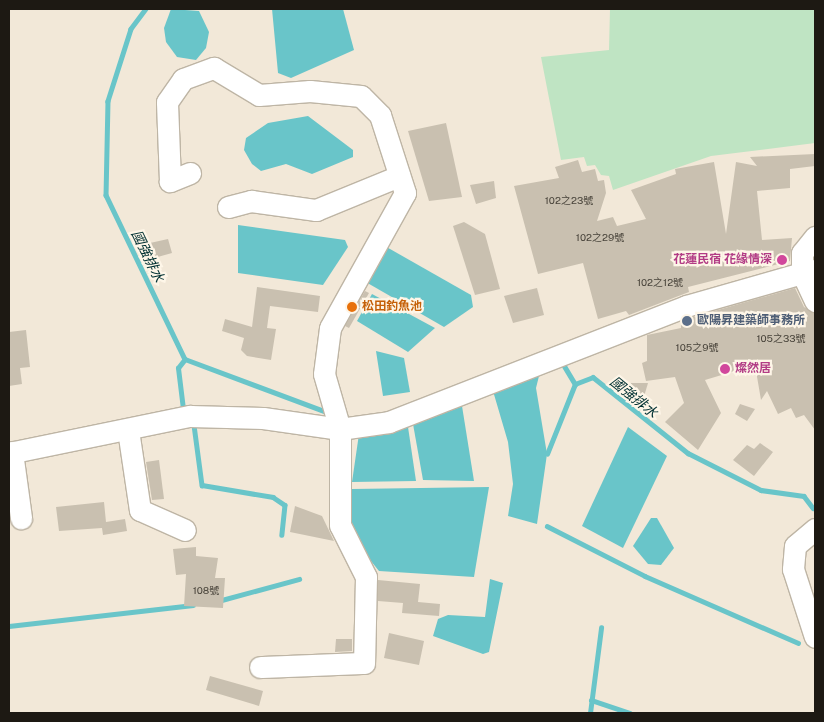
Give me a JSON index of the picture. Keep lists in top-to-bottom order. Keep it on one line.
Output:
{"water":["國強排水"],"places":["花蓮民宿 花緣情深","松田釣魚池","歐陽昇建築師事務所","燦然居"],"house_numbers":["102之23號","102之29號","102之12號","105之33號","105之9號","108號"]}
